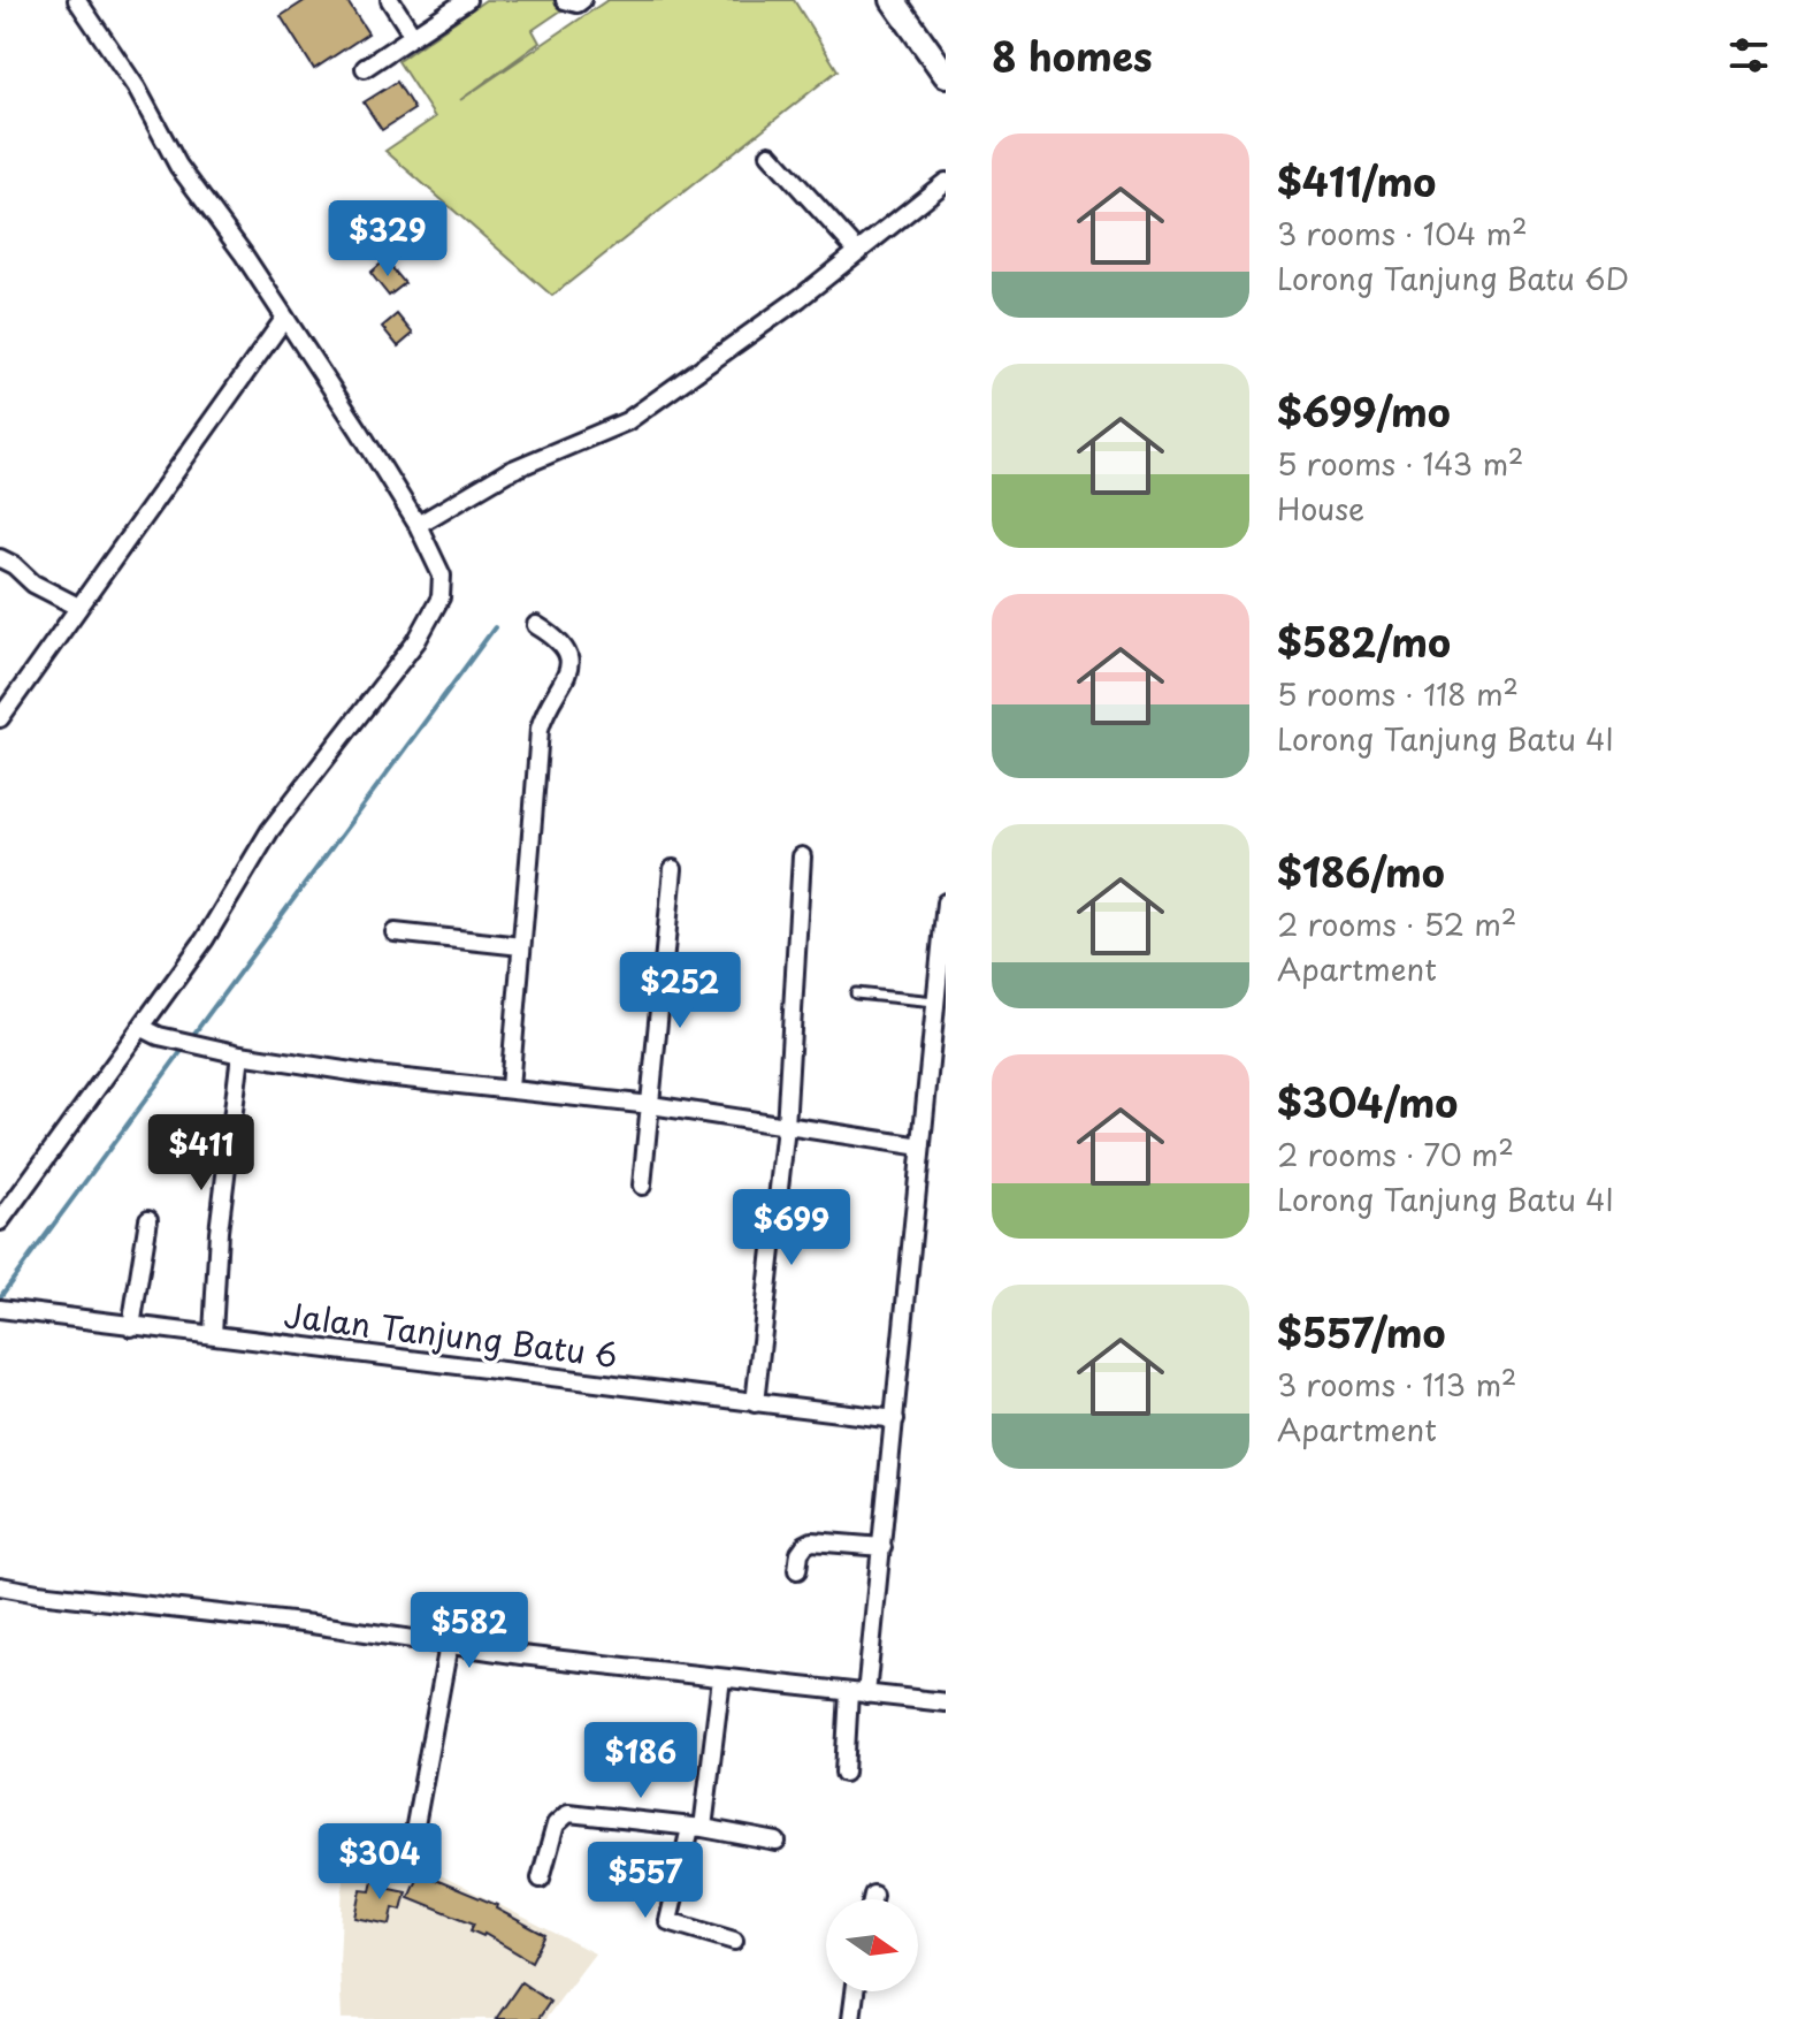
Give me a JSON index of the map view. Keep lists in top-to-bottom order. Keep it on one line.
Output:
{"streets":{"street":["Jalan Tanjung Batu 6"]},"north":"right","page":{"heading":"8 homes","list":[{"name":"$411/mo","note":"3 rooms · 104 m² · Lorong Tanjung Batu 6D"},{"name":"$699/mo","note":"5 rooms · 143 m² · House"},{"name":"$582/mo","note":"5 rooms · 118 m² · Lorong Tanjung Batu 4I"},{"name":"$186/mo","note":"2 rooms · 52 m² · Apartment"},{"name":"$304/mo","note":"2 rooms · 70 m² · Lorong Tanjung Batu 4I"},{"name":"$557/mo","note":"3 rooms · 113 m² · Apartment"}],"price":["$329","$252","$411","$699","$582","$186","$304","$557"]}}
